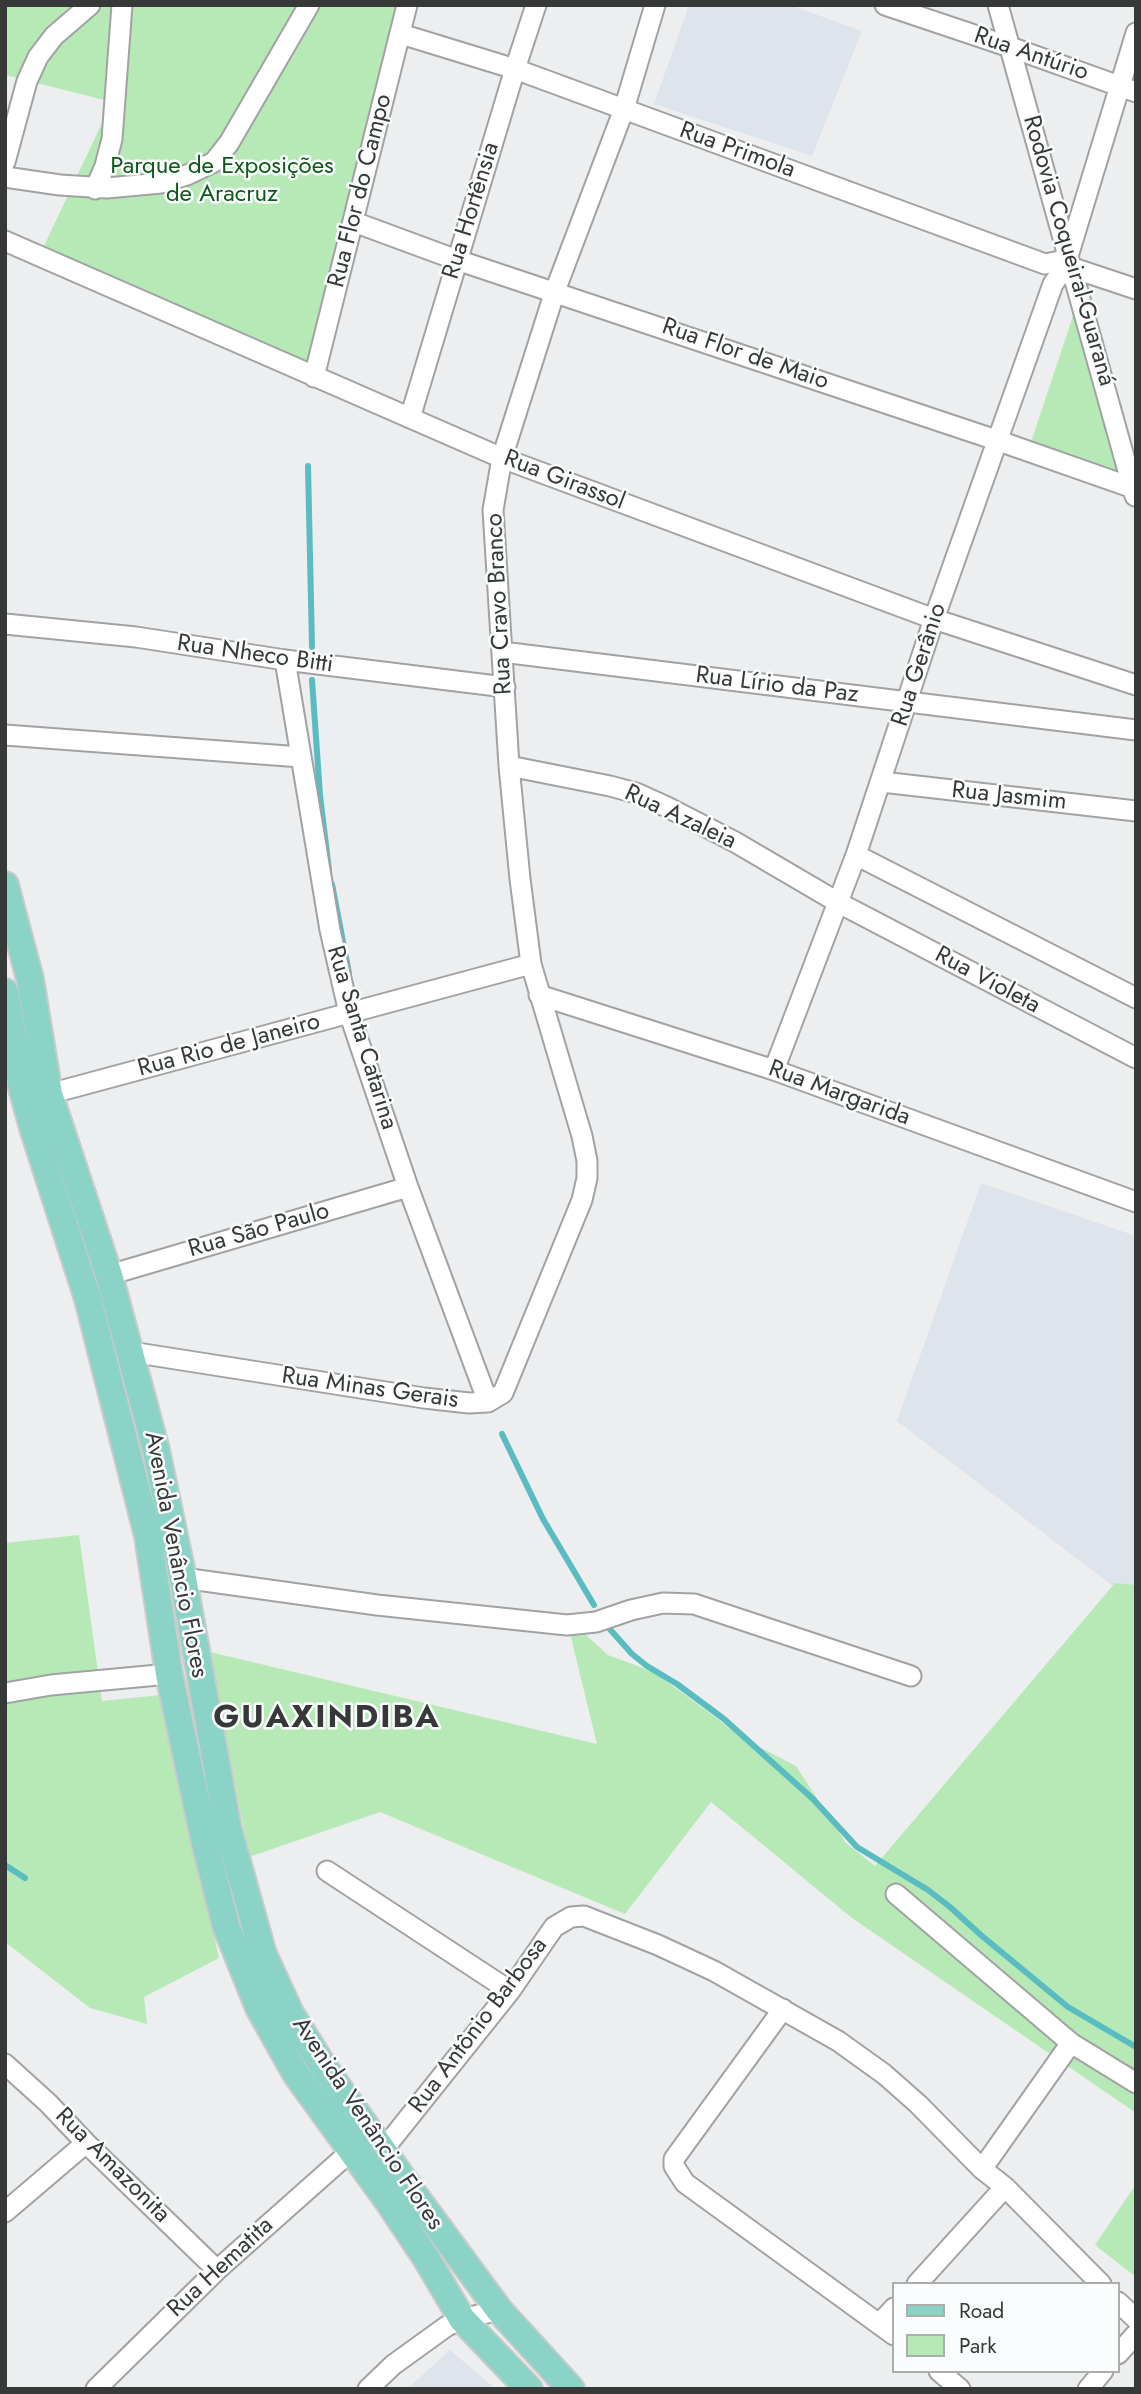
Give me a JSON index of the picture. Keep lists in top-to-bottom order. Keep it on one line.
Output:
{"streets":{"main road":["Avenida Venâncio Flores"],"street":["Rua Antúrio","Rua Primola","Rua Flor do Campo","Rua Hortênsia","Rodovia Coqueiral-Guaraná","Rua Flor de Maio","Rua Girassol","Rua Cravo Branco","Rua Nheco Bitti","Rua Gerânio","Rua Lírio da Paz","Rua Jasmim","Rua Azaleia","Rua Violeta","Rua Santa Catarina","Rua Rio de Janeiro","Rua Margarida","Rua São Paulo","Rua Minas Gerais","Rua Antônio Barbosa","Rua Amazonita","Rua Hematita"]},"crossings":[["Rua Antúrio","Rodovia Coqueiral-Guaraná"],["Rua Antúrio","Rua Gerânio"],["Rua Primola","Rua Flor do Campo"],["Rua Primola","Rua Hortênsia"],["Rua Primola","Rodovia Coqueiral-Guaraná"],["Rua Primola","Rua Cravo Branco"],["Rua Primola","Rua Gerânio"],["Rua Flor do Campo","Rua Flor de Maio"],["Rua Flor do Campo","Rua Girassol"],["Rua Hortênsia","Rua Flor de Maio"],["Rua Hortênsia","Rua Girassol"],["Rodovia Coqueiral-Guaraná","Rua Flor de Maio"],["Rodovia Coqueiral-Guaraná","Rua Gerânio"],["Rua Flor de Maio","Rua Cravo Branco"],["Rua Flor de Maio","Rua Gerânio"],["Rua Girassol","Rua Cravo Branco"],["Rua Girassol","Rua Gerânio"],["Rua Cravo Branco","Rua Nheco Bitti"],["Rua Cravo Branco","Rua Lírio da Paz"],["Rua Cravo Branco","Rua Azaleia"],["Rua Cravo Branco","Rua Rio de Janeiro"],["Rua Cravo Branco","Rua Margarida"],["Rua Cravo Branco","Rua Minas Gerais"],["Rua Nheco Bitti","Rua Santa Catarina"],["Rua Gerânio","Rua Lírio da Paz"],["Rua Gerânio","Rua Jasmim"],["Rua Gerânio","Rua Azaleia"],["Rua Gerânio","Rua Violeta"],["Rua Gerânio","Rua Margarida"],["Rua Azaleia","Rua Violeta"],["Rua Santa Catarina","Rua Rio de Janeiro"],["Rua Santa Catarina","Rua São Paulo"],["Rua Santa Catarina","Rua Minas Gerais"],["Rua Rio de Janeiro","Avenida Venâncio Flores"],["Rua São Paulo","Avenida Venâncio Flores"],["Rua Minas Gerais","Avenida Venâncio Flores"],["Avenida Venâncio Flores","Rua Antônio Barbosa"],["Avenida Venâncio Flores","Rua Hematita"],["Rua Amazonita","Rua Hematita"]],"districts":["GUAXINDIBA"],"parks":["Parque de Exposições de Aracruz"],"legend":["Road","Park"]}
